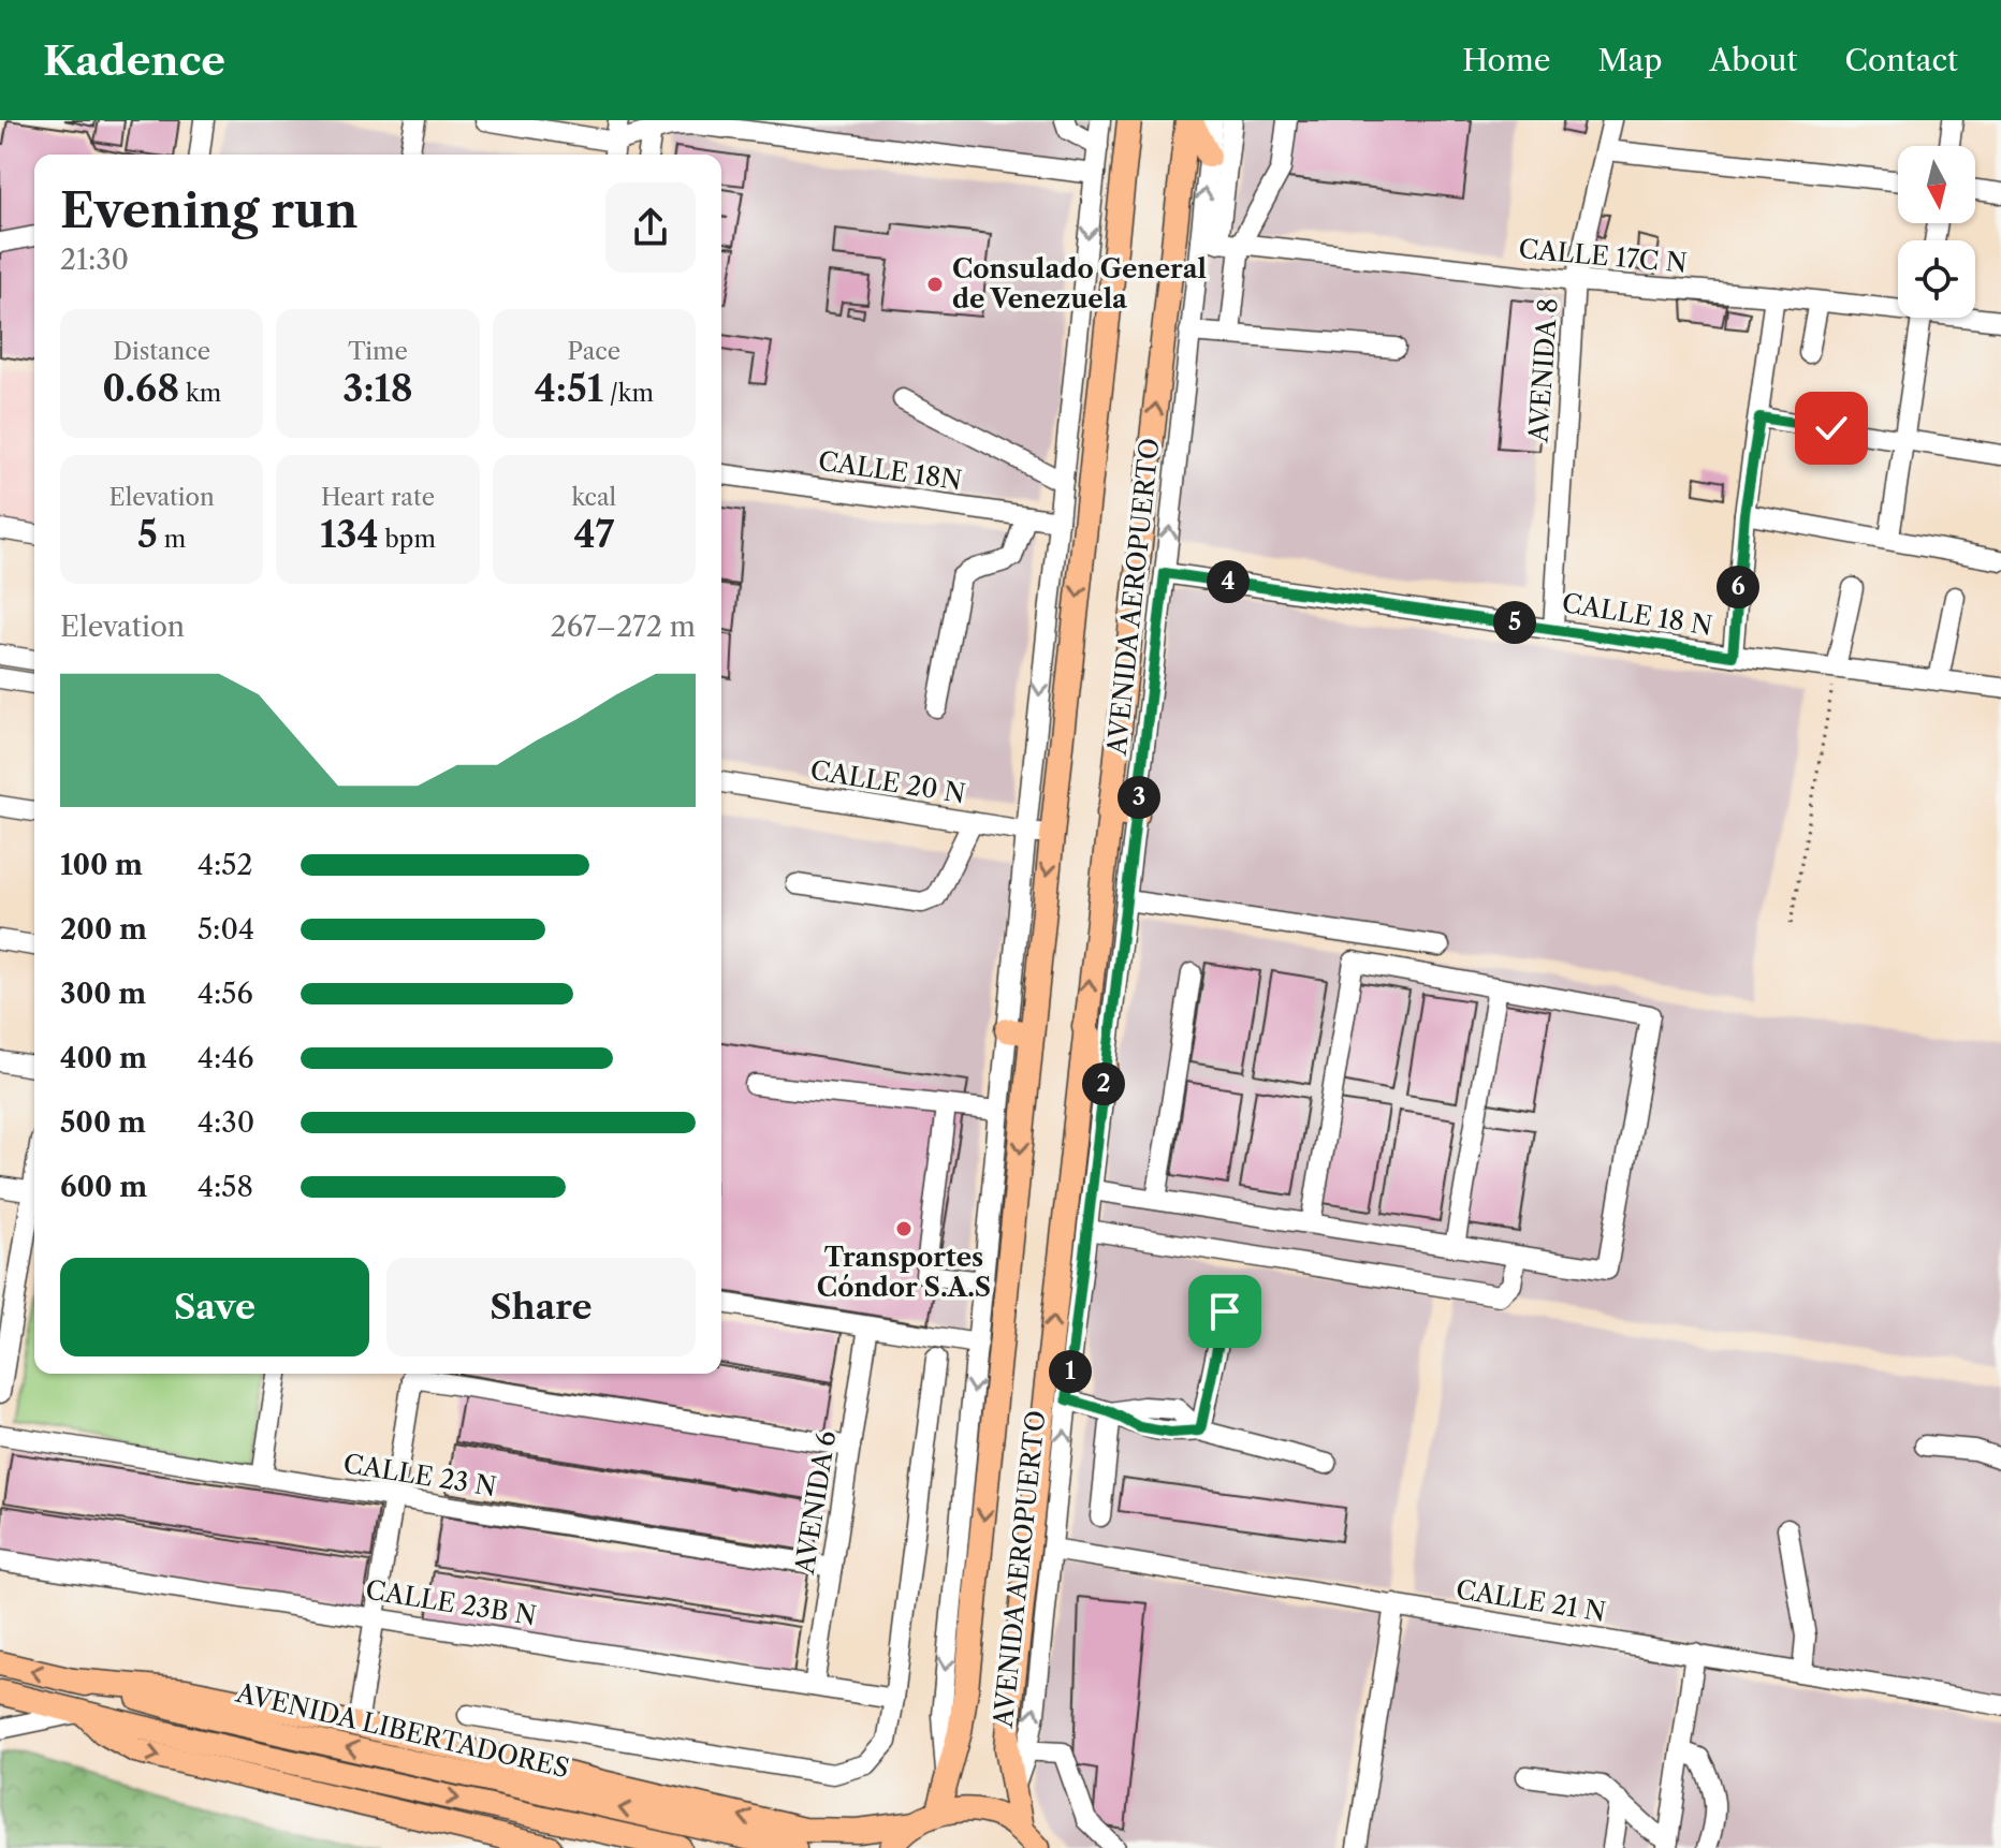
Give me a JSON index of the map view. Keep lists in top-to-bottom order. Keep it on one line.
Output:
{"streets":{"main road":["AVENIDA AEROPUERTO","AVENIDA LIBERTADORES"],"street":["CALLE 17C N","AVENIDA 8","CALLE 18N","CALLE 18 N","CALLE 20 N","CALLE 23 N","AVENIDA 6","CALLE 21 N","CALLE 23B N"]},"crossings":[["CALLE 17C N","AVENIDA 8"],["CALLE 17C N","AVENIDA AEROPUERTO"],["AVENIDA 8","CALLE 18 N"],["CALLE 18N","AVENIDA AEROPUERTO"],["AVENIDA AEROPUERTO","CALLE 18 N"],["AVENIDA AEROPUERTO","CALLE 20 N"],["AVENIDA AEROPUERTO","CALLE 21 N"],["CALLE 23 N","AVENIDA 6"],["AVENIDA 6","CALLE 23B N"]],"places":["Consulado General de Venezuela","Transportes Cóndor S.A.S"],"north":"bottom","page":{"header":"Kadence","nav":["Home","Map","About","Contact"],"heading":["Evening run","21:30"],"stats":[["Distance","0.68 km"],["Time","3:18"],["Pace","4:51 /km"],["Elevation","5 m"],["Heart rate","134 bpm"],["kcal","47"]],"pins":["4","6","5","3","2","1"],"chart":["Elevation","267–272 m"],"list":[{"name":"100 m","note":"4:52"},{"name":"200 m","note":"5:04"},{"name":"300 m","note":"4:56"},{"name":"400 m","note":"4:46"},{"name":"500 m","note":"4:30"},{"name":"600 m","note":"4:58"}],"buttons":["Save","Share"]}}
